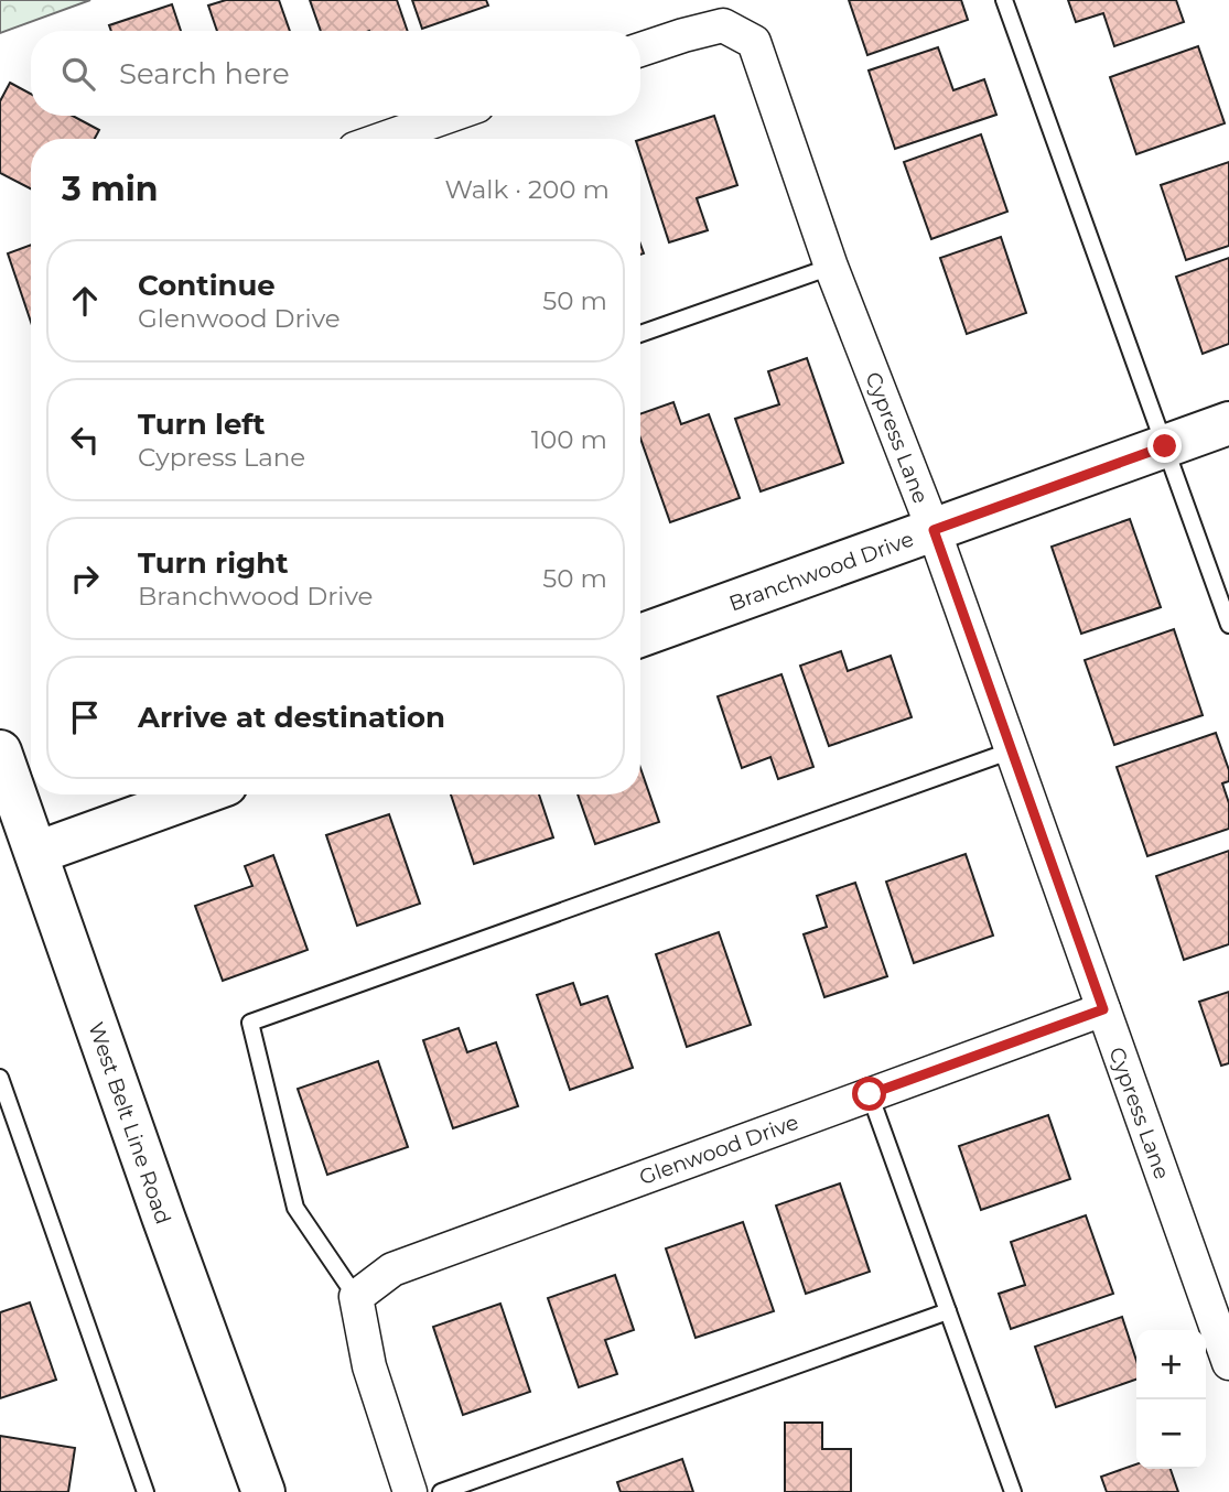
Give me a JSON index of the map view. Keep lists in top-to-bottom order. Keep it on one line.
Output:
{"streets":{"street":["Cypress Lane","Branchwood Drive","West Belt Line Road","Glenwood Drive"]},"crossings":[["Cypress Lane","Branchwood Drive"],["Cypress Lane","Glenwood Drive"]],"page":{"search":"Search here","heading":["3 min","Walk · 200 m"],"list":[["Continue","Glenwood Drive","50 m"],["Turn left","Cypress Lane","100 m"],["Turn right","Branchwood Drive","50 m"],"Arrive at destination"],"map_buttons":["+","−"]}}
